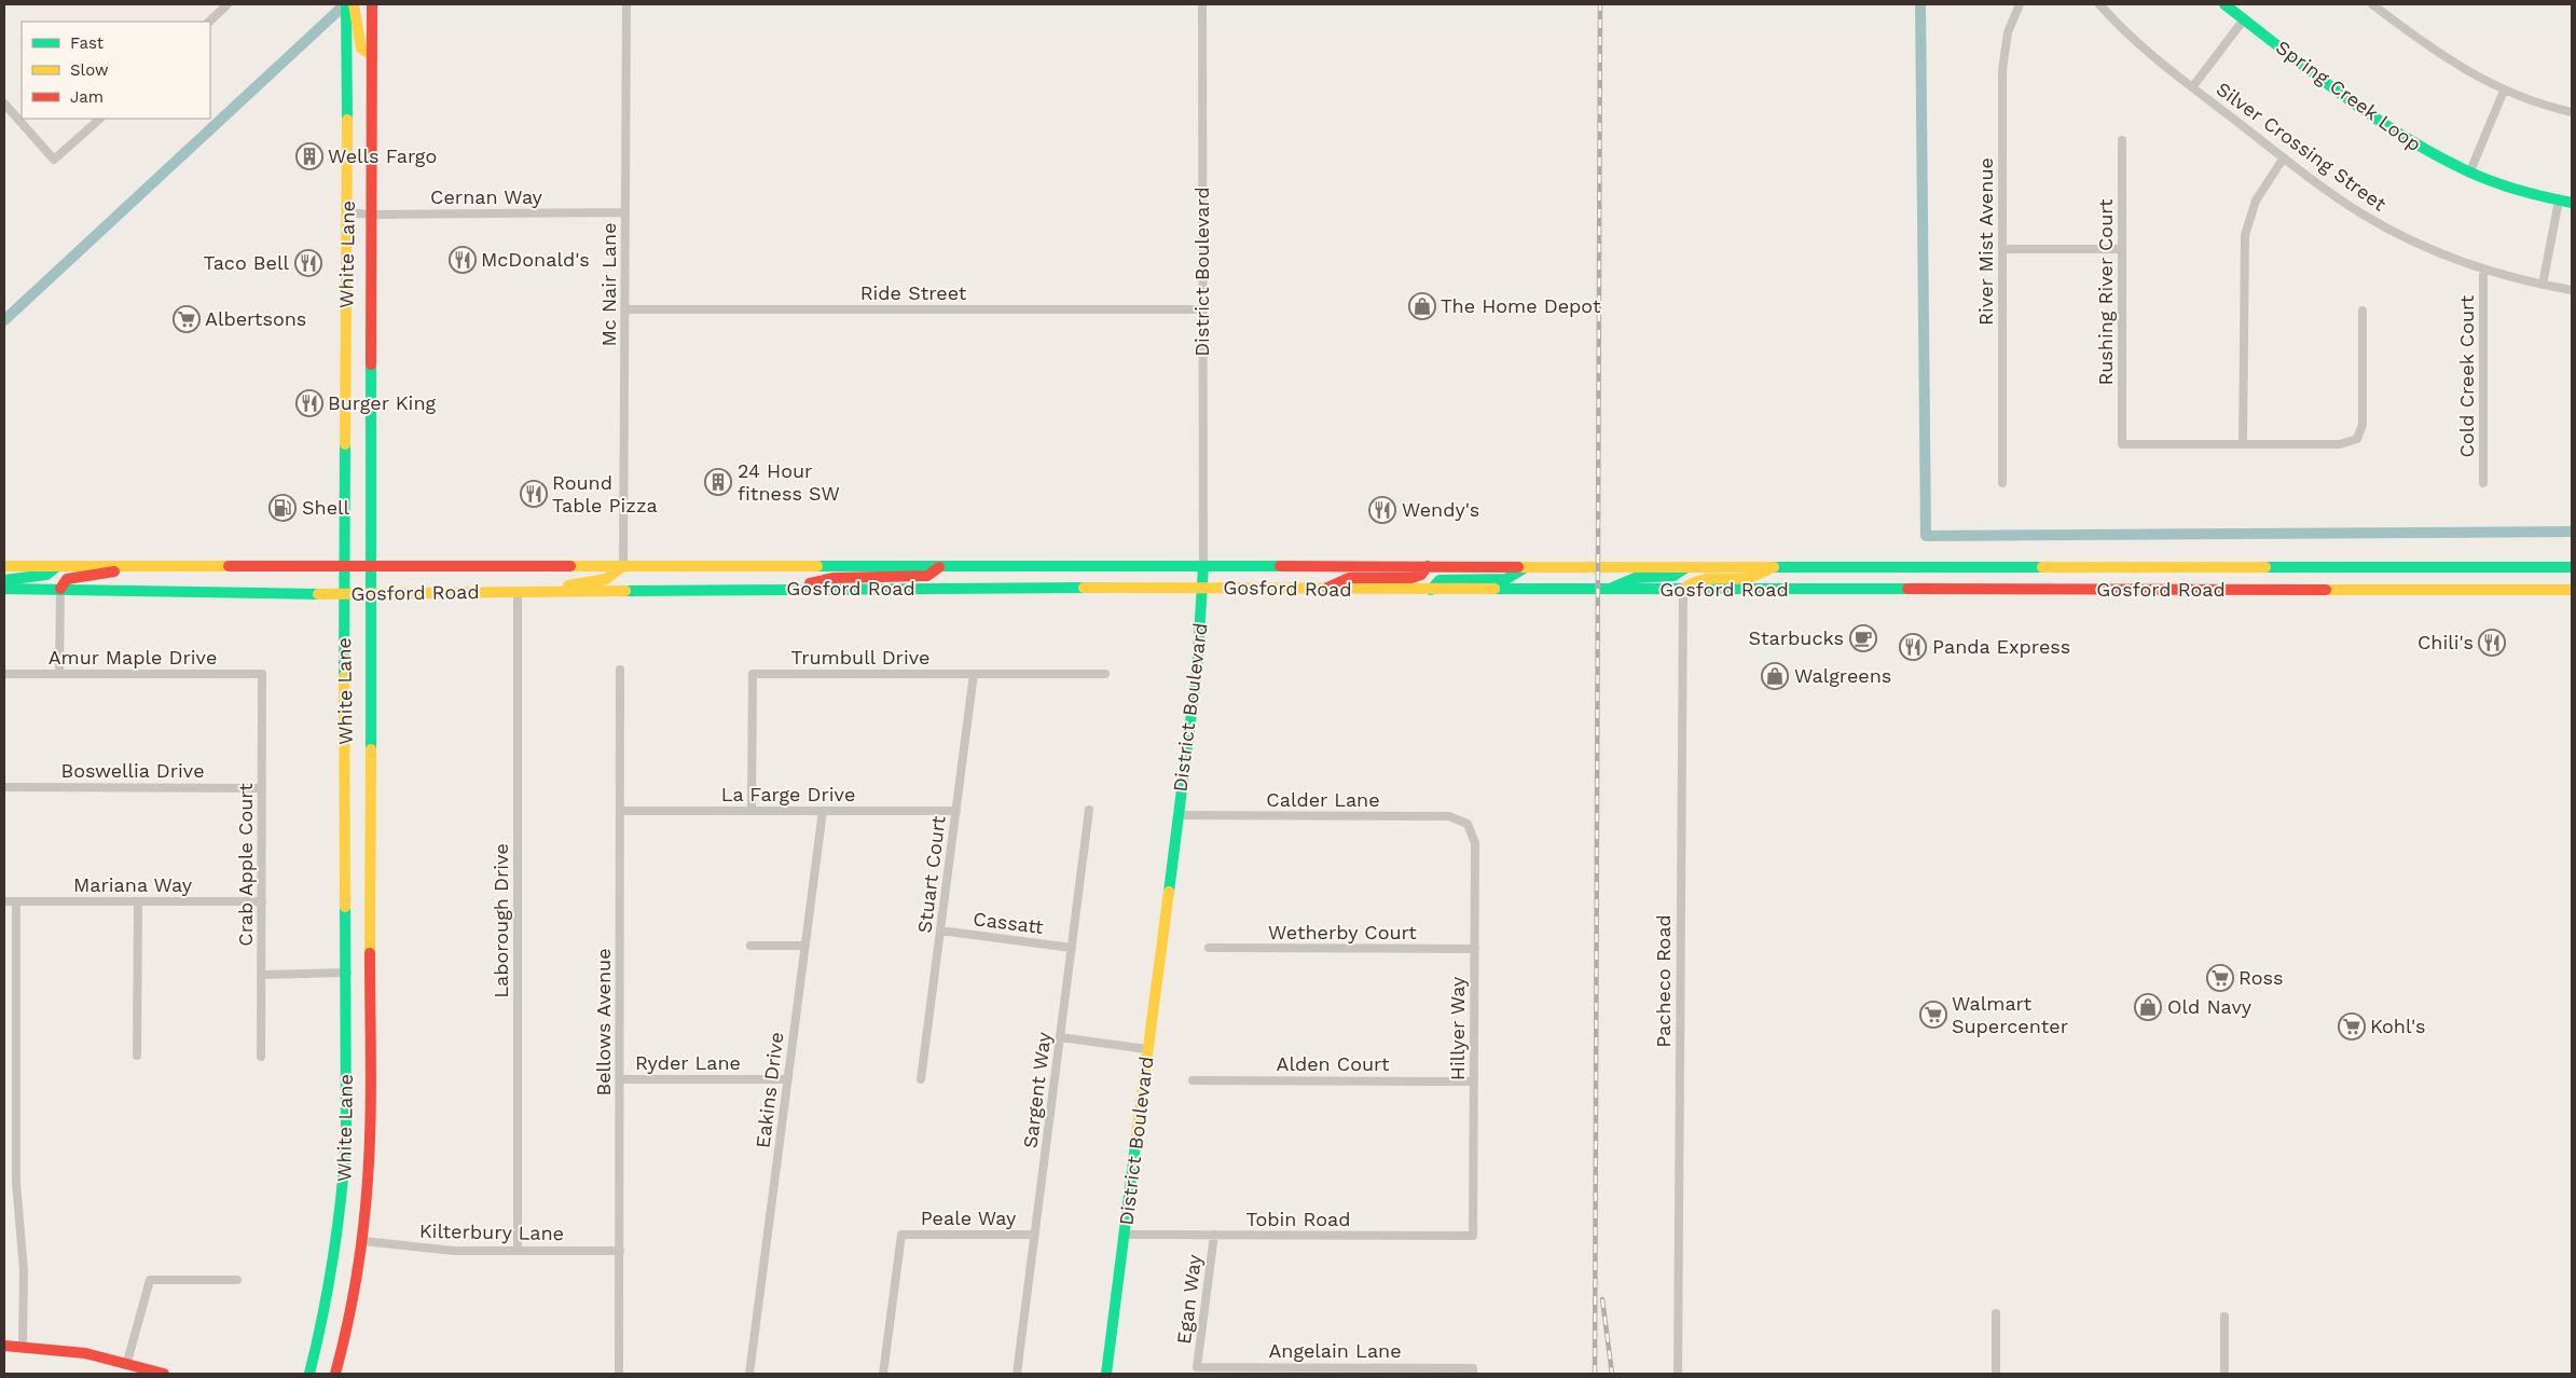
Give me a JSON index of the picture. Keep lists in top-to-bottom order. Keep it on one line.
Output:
{"streets":{"main road":["Spring Creek Loop","White Lane","District Boulevard","Gosford Road"],"street":["Silver Crossing Street","Cernan Way","River Mist Avenue","Mc Nair Lane","Rushing River Court","Ride Street","Cold Creek Court","Amur Maple Drive","Trumbull Drive","Boswellia Drive","La Farge Drive","Calder Lane","Crab Apple Court","Stuart Court","Mariana Way","Laborough Drive","Cassatt","Wetherby Court","Pacheco Road","Bellows Avenue","Hillyer Way","Ryder Lane","Alden Court","Eakins Drive","Sargent Way","Peale Way","Tobin Road","Kilterbury Lane","Egan Way","Angelain Lane"]},"crossings":[["Silver Crossing Street","Cold Creek Court"],["Cernan Way","White Lane"],["Cernan Way","Mc Nair Lane"],["White Lane","Gosford Road"],["White Lane","Kilterbury Lane"],["District Boulevard","Ride Street"],["District Boulevard","Gosford Road"],["District Boulevard","Calder Lane"],["District Boulevard","Tobin Road"],["Mc Nair Lane","Ride Street"],["Mc Nair Lane","Gosford Road"],["Gosford Road","Laborough Drive"],["Gosford Road","Pacheco Road"],["Amur Maple Drive","Crab Apple Court"],["Trumbull Drive","La Farge Drive"],["Trumbull Drive","Stuart Court"],["Boswellia Drive","Crab Apple Court"],["La Farge Drive","Stuart Court"],["La Farge Drive","Bellows Avenue"],["La Farge Drive","Eakins Drive"],["Calder Lane","Hillyer Way"],["Crab Apple Court","Mariana Way"],["Stuart Court","Cassatt"],["Laborough Drive","Kilterbury Lane"],["Cassatt","Sargent Way"],["Wetherby Court","Hillyer Way"],["Bellows Avenue","Ryder Lane"],["Bellows Avenue","Kilterbury Lane"],["Hillyer Way","Alden Court"],["Hillyer Way","Tobin Road"],["Ryder Lane","Eakins Drive"],["Sargent Way","Peale Way"],["Tobin Road","Egan Way"],["Egan Way","Angelain Lane"]],"places":{"building":["Wells Fargo","24 Hour fitness SW"],"restaurant":["McDonald's","Taco Bell","Burger King","Round Table Pizza","Wendy's","Chili's","Panda Express"],"shop":["The Home Depot","Walgreens","Old Navy"],"supermarket":["Albertsons","Ross","Walmart Supercenter","Kohl's"],"fuel station":["Shell"],"cafe":["Starbucks"]},"legend":["Fast","Slow","Jam"]}
